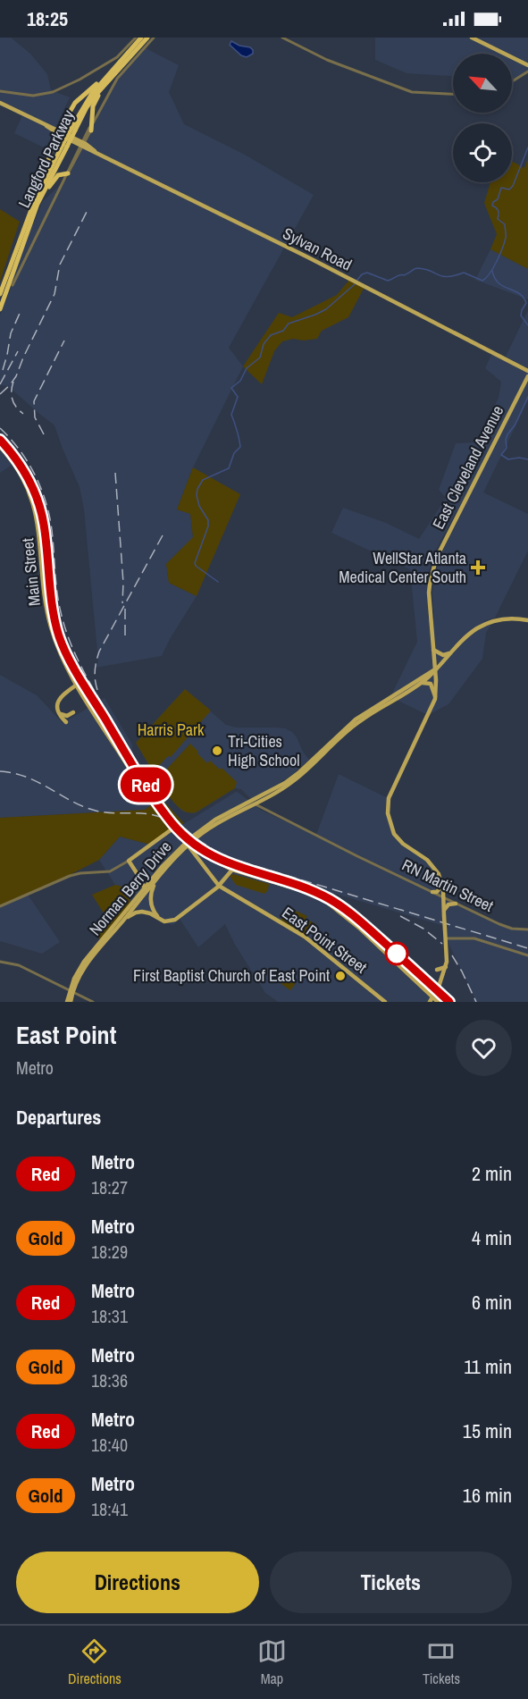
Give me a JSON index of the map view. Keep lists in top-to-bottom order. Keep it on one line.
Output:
{"streets":{"highway":["Langford Parkway"],"main road":["Sylvan Road","East Cleveland Avenue","Main Street","Norman Berry Drive","East Point Street"],"street":["RN Martin Street"]},"crossings":[["East Cleveland Avenue","Norman Berry Drive"],["RN Martin Street","Norman Berry Drive"]],"parks":["Harris Park"],"places":{"health":["WellStar Atlanta Medical Center South"],"other":["Tri-Cities High School","First Baptist Church of East Point"]},"lines":["metro line Red"],"north":"top left","page":{"status":"18:25","on_map":"Red","heading":[["East Point","Metro"],"Departures"],"list":[{"mark":"Red","name":"Metro","note":"18:27","value":"2 min"},{"mark":"Gold","name":"Metro","note":"18:29","value":"4 min"},{"mark":"Red","name":"Metro","note":"18:31","value":"6 min"},{"mark":"Gold","name":"Metro","note":"18:36","value":"11 min"},{"mark":"Red","name":"Metro","note":"18:40","value":"15 min"},{"mark":"Gold","name":"Metro","note":"18:41","value":"16 min"}],"buttons":["Directions","Tickets"],"tabs":["Directions","Map","Tickets"]}}
